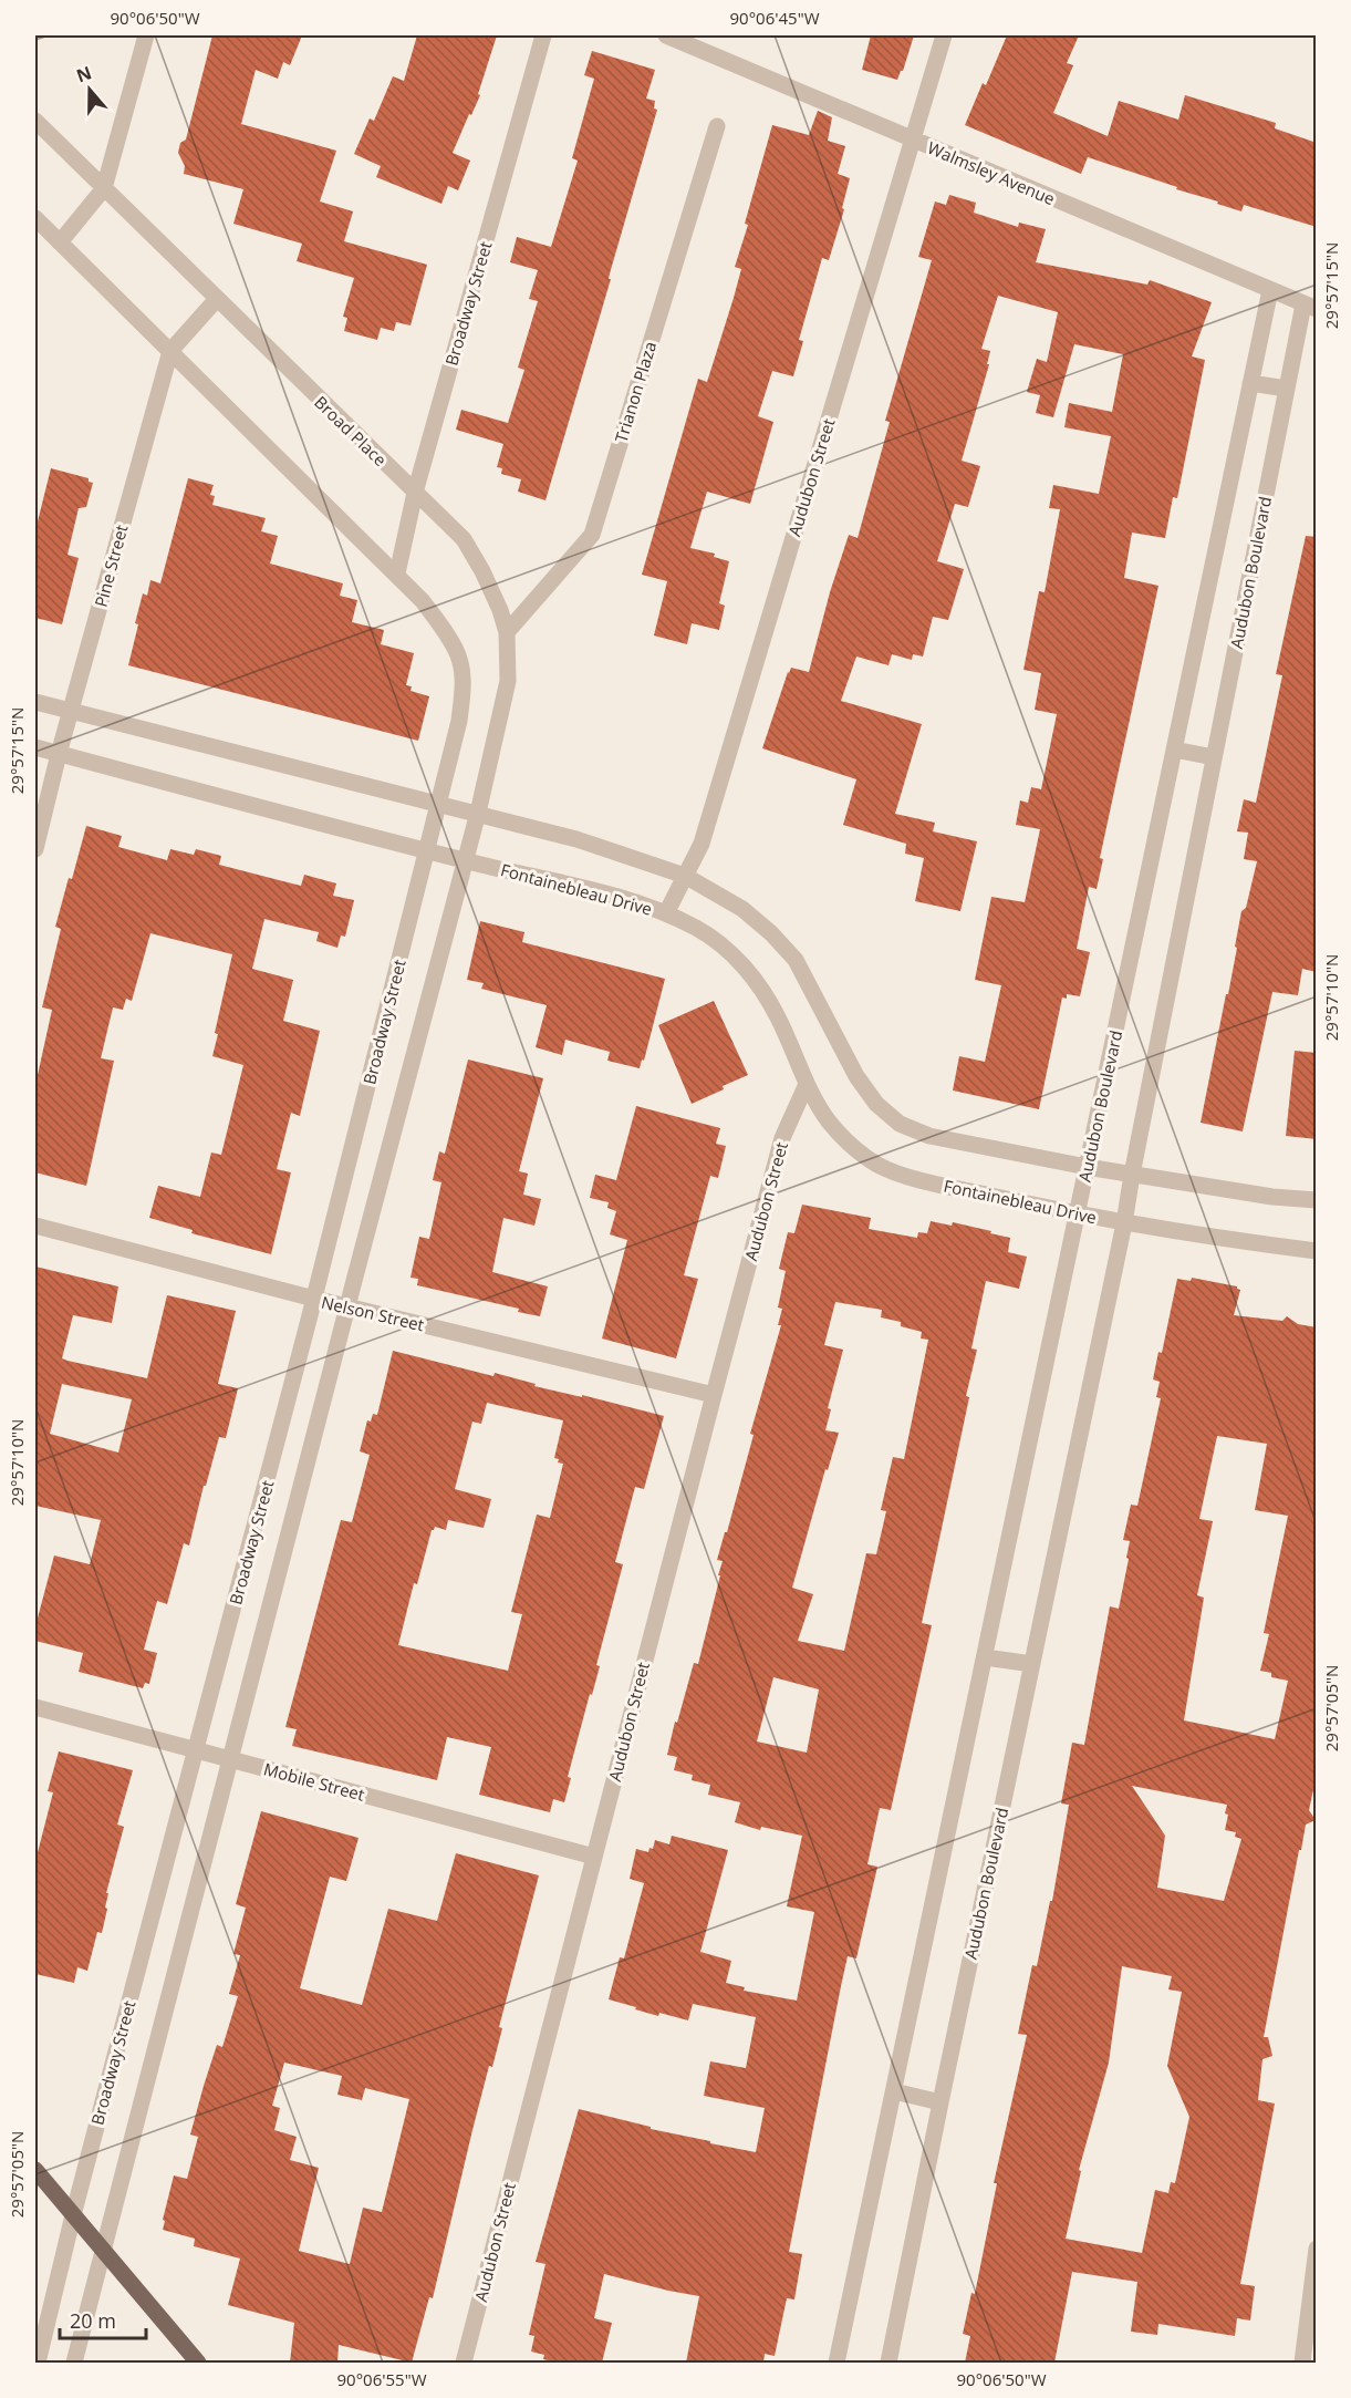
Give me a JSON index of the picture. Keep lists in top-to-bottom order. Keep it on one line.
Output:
{"streets":{"street":["Walmsley Avenue","Broadway Street","Trianon Plaza","Broad Place","Audubon Street","Pine Street","Audubon Boulevard","Fontainebleau Drive","Nelson Street","Mobile Street"]},"crossings":[["Walmsley Avenue","Audubon Street"],["Walmsley Avenue","Audubon Boulevard"],["Broadway Street","Broad Place"],["Broadway Street","Fontainebleau Drive"],["Broadway Street","Nelson Street"],["Broadway Street","Mobile Street"],["Trianon Plaza","Broad Place"],["Broad Place","Pine Street"],["Audubon Street","Fontainebleau Drive"],["Audubon Street","Nelson Street"],["Audubon Street","Mobile Street"],["Pine Street","Fontainebleau Drive"],["Audubon Boulevard","Fontainebleau Drive"]],"scale_bar":"20 m","north":"top","coordinates":["90°06'50\"W","90°06'45\"W","29°57'15\"N","29°57'10\"N","29°57'05\"N","90°06'55\"W"]}
